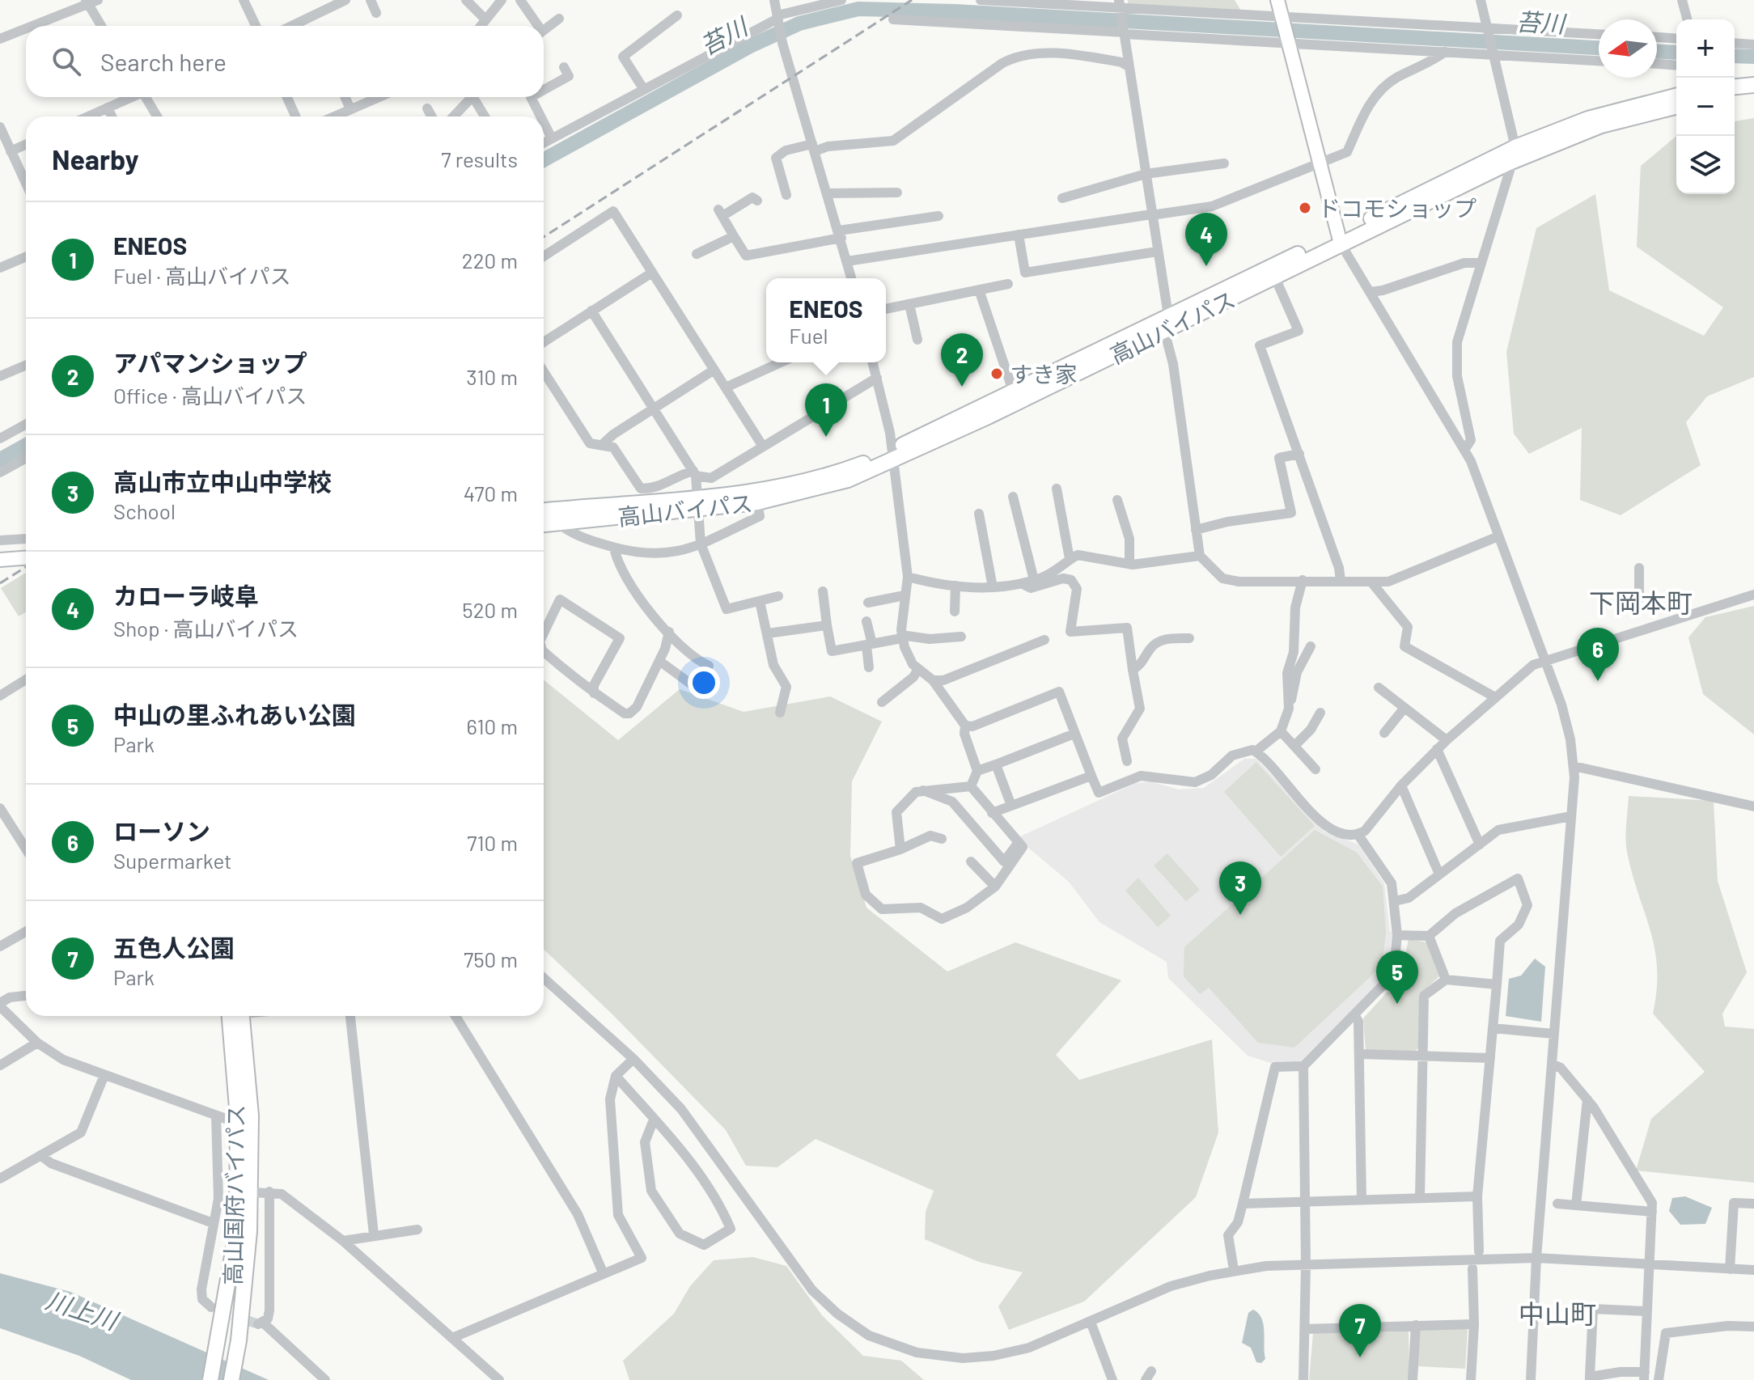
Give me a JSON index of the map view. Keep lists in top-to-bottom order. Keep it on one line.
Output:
{"streets":{"highway":["高山バイパス","高山国府バイパス"]},"districts":["下岡本町","中山町"],"water":["苔川","川上川"],"places":["ドコモショップ","すき家"],"north":"left","page":{"map_buttons":["+","−"],"search":"Search here","heading":["Nearby","7 results"],"list":[{"mark":"1","name":"ENEOS","note":"Fuel · 高山バイパス","value":"220 m"},{"mark":"2","name":"アパマンショップ","note":"Office · 高山バイパス","value":"310 m"},{"mark":"3","name":"高山市立中山中学校","note":"School","value":"470 m"},{"mark":"4","name":"カローラ岐阜","note":"Shop · 高山バイパス","value":"520 m"},{"mark":"5","name":"中山の里ふれあい公園","note":"Park","value":"610 m"},{"mark":"6","name":"ローソン","note":"Supermarket","value":"710 m"},{"mark":"7","name":"五色人公園","note":"Park","value":"750 m"}],"pins":["4","2","1","6","3","5","7"],"popup":["ENEOS","Fuel"]}}
